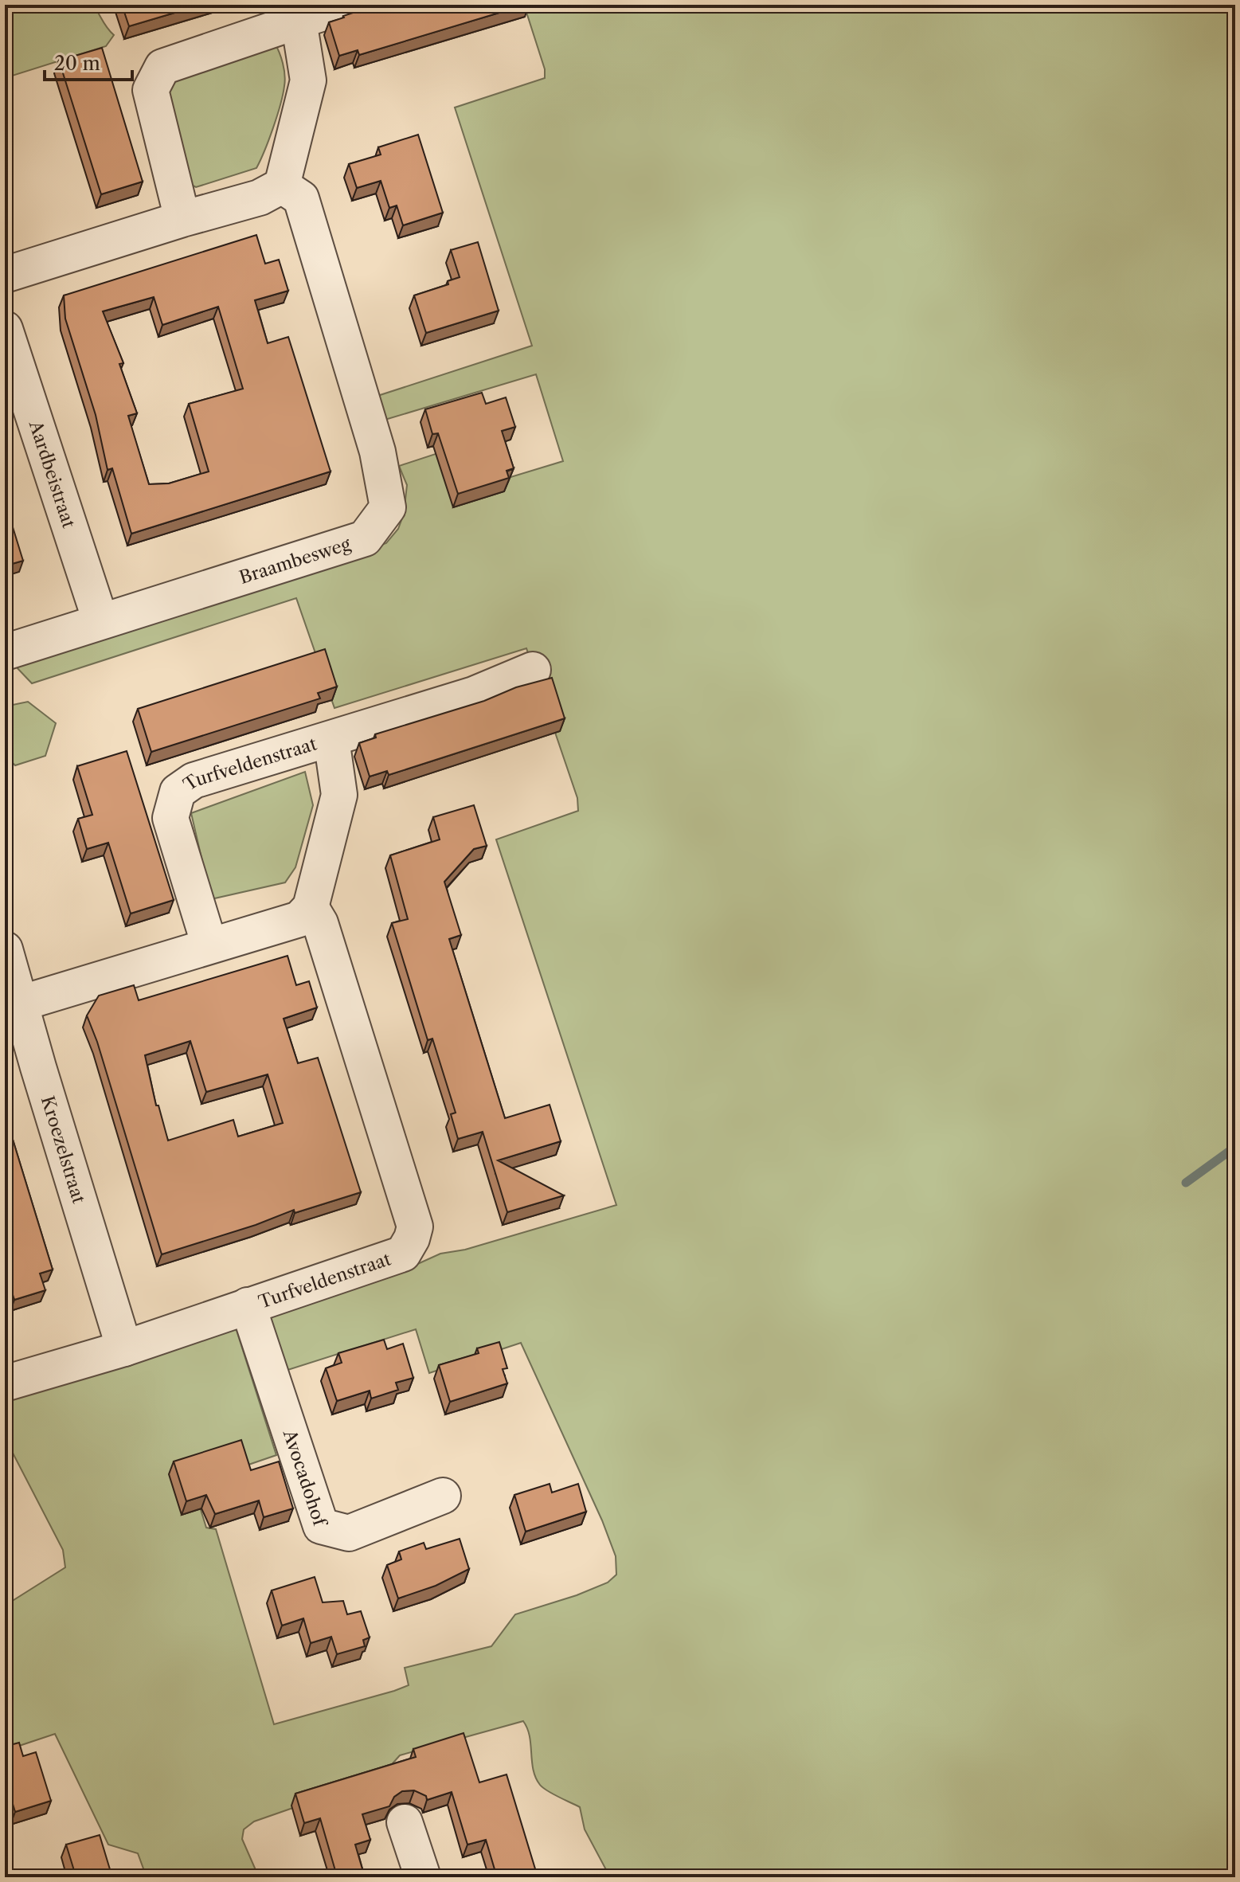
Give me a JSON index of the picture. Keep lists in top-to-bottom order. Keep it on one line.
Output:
{"streets":{"street":["Aardbeistraat","Braambesweg","Turfveldenstraat","Kroezelstraat","Avocadohof"]},"crossings":[["Aardbeistraat","Braambesweg"],["Turfveldenstraat","Kroezelstraat"],["Turfveldenstraat","Avocadohof"]],"scale_bar":"20 m"}
